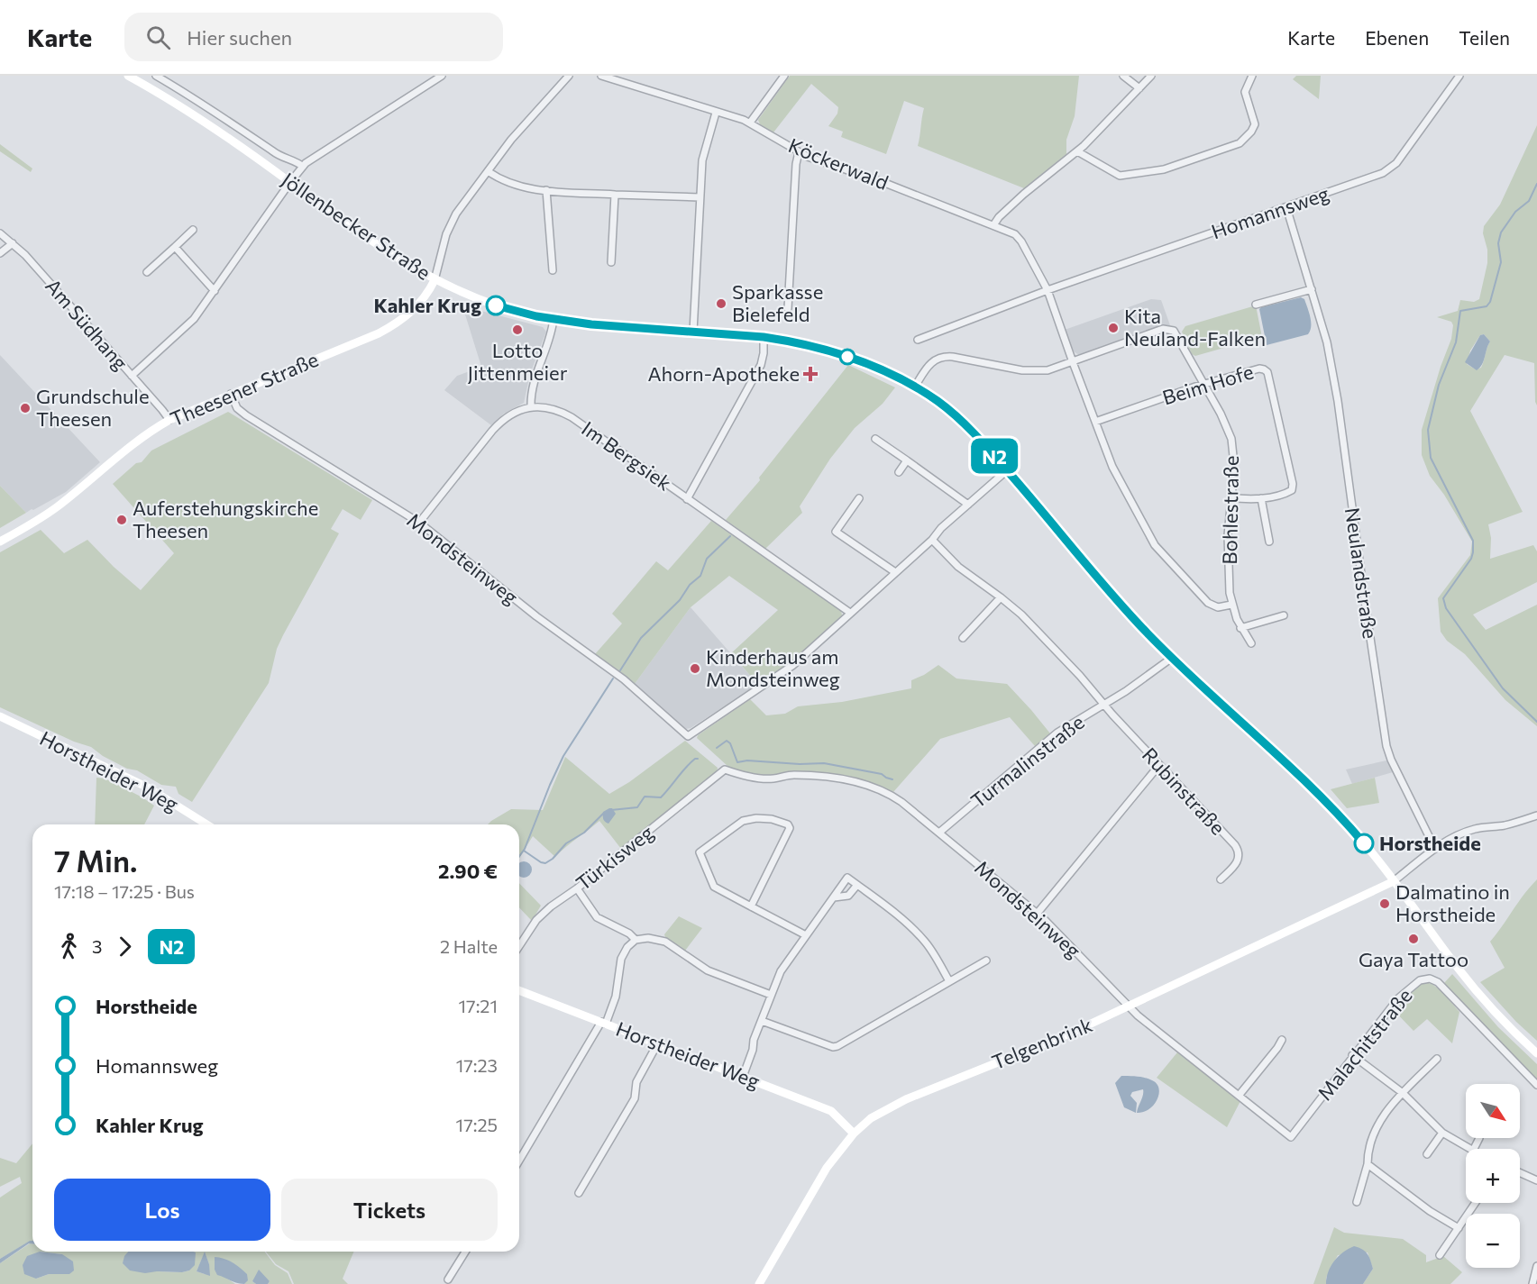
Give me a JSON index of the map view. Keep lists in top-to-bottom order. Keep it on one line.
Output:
{"streets":{"street":["Köckerwald","Homannsweg","Jöllenbecker Straße","Am Südhang","Beim Hofe","Theesener Straße","Im Bergsiek","Bohlestraße","Mondsteinweg","Neulandstraße","Turmalinstraße","Horstheider Weg","Rubinstraße","Türkisweg","Telgenbrink","Malachitstraße"]},"crossings":[["Köckerwald","Homannsweg"],["Köckerwald","Beim Hofe"],["Köckerwald","Bohlestraße"],["Homannsweg","Neulandstraße"],["Jöllenbecker Straße","Theesener Straße"],["Jöllenbecker Straße","Bohlestraße"],["Jöllenbecker Straße","Turmalinstraße"],["Jöllenbecker Straße","Telgenbrink"],["Am Südhang","Theesener Straße"],["Beim Hofe","Bohlestraße"],["Theesener Straße","Mondsteinweg"],["Im Bergsiek","Mondsteinweg"],["Mondsteinweg","Turmalinstraße"],["Mondsteinweg","Türkisweg"],["Mondsteinweg","Telgenbrink"],["Mondsteinweg","Malachitstraße"],["Turmalinstraße","Rubinstraße"],["Horstheider Weg","Telgenbrink"]],"places":{"other":["Sparkasse Bielefeld","Kahler Krug","Kita Neuland-Falken","Lotto Jittenmeier","Grundschule Theesen","Auferstehungskirche Theesen","Kinderhaus am Mondsteinweg","Horstheide","Dalmatino in Horstheide","Gaya Tattoo"],"health":["Ahorn-Apotheke"]},"lines":["bus line N2"],"north":"bottom right","page":{"header":"Karte","search":"Hier suchen","nav":["Karte","Ebenen","Teilen"],"on_map":"N2","heading":["7 Min.","17:18 – 17:25 · Bus","2.90 €"],"legs":["3","N2","2 Halte"],"list":[{"name":"Horstheide","value":"17:21"},{"name":"Homannsweg","value":"17:23"},{"name":"Kahler Krug","value":"17:25"}],"map_buttons":["+","−"],"buttons":["Los","Tickets"]}}
